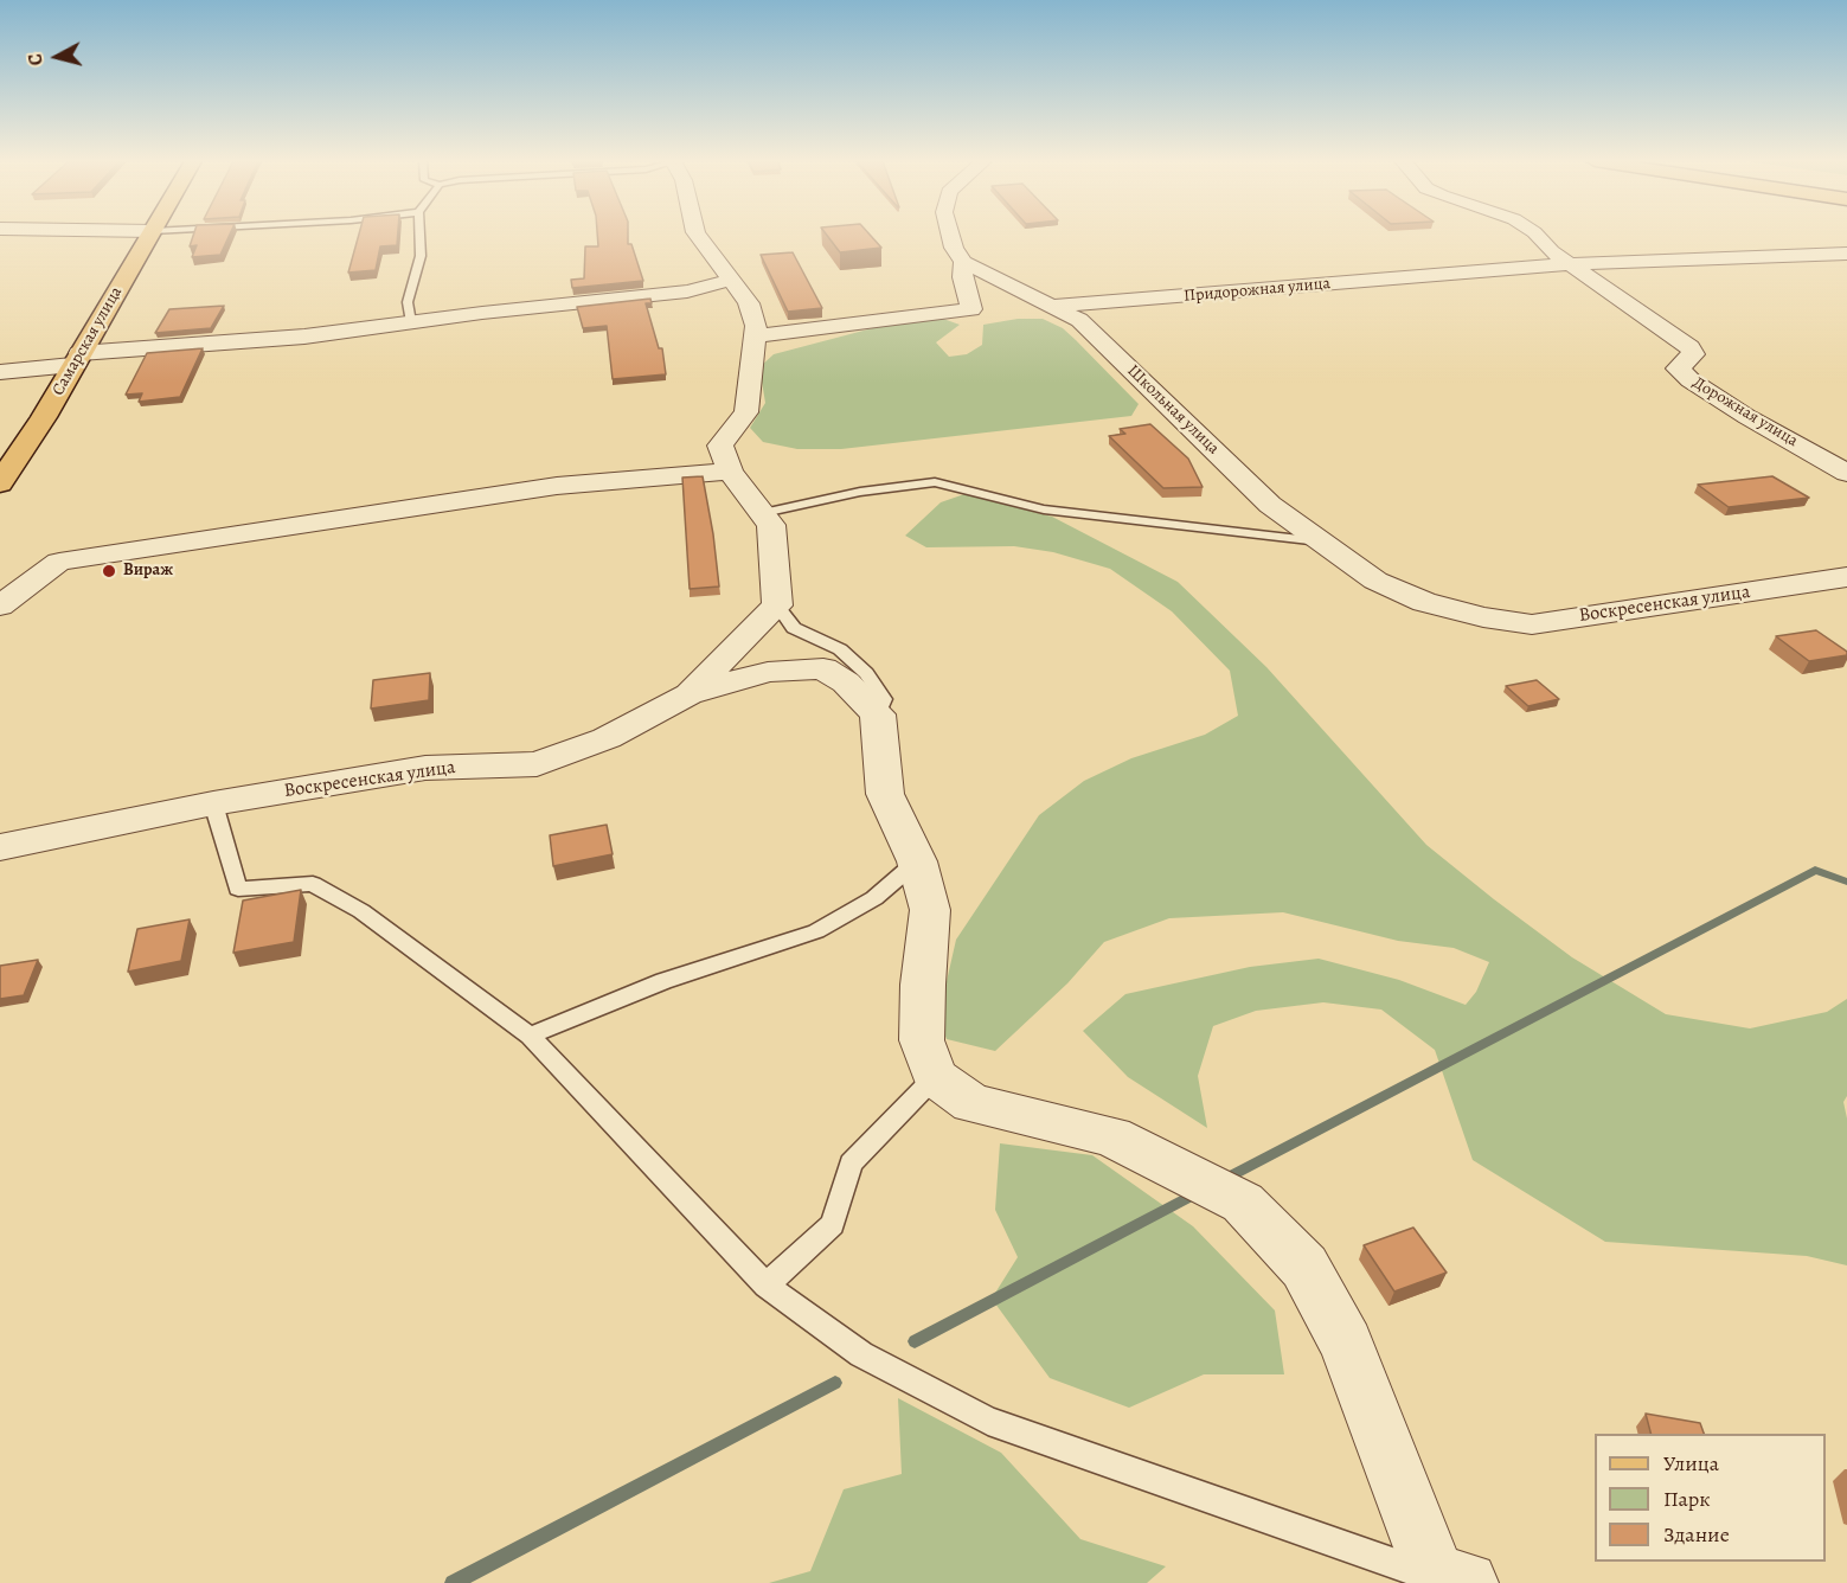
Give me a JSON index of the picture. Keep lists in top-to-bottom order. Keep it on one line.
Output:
{"streets":{"main road":["Самарская улица"],"street":["Придорожная улица","Школьная улица","Дорожная улица","Воскресенская улица"]},"crossings":[["Придорожная улица","Школьная улица"],["Придорожная улица","Дорожная улица"],["Школьная улица","Воскресенская улица"]],"places":["Вираж"],"legend":["Улица","Парк","Здание"],"north":"left"}
